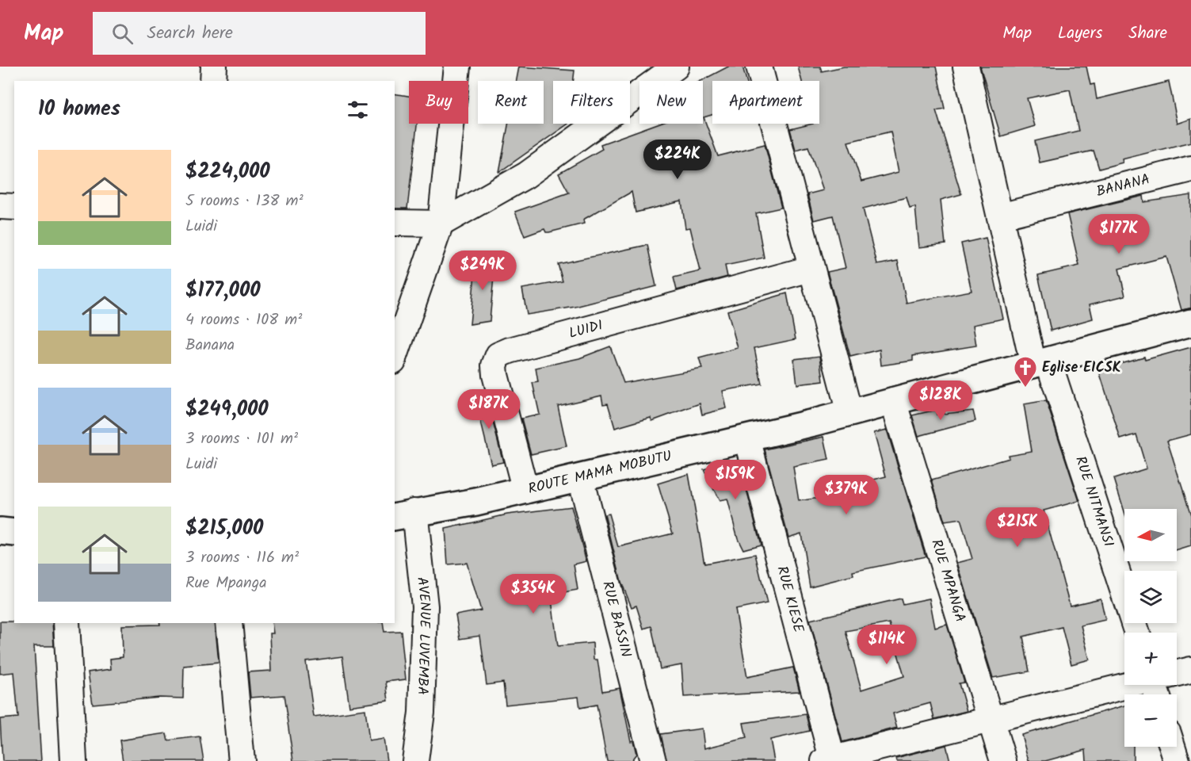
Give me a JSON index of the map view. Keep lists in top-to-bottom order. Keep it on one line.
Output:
{"streets":{"street":["BANANA","LUIDI","ROUTE MAMA MOBUTU","RUE NITMANSI","RUE MPANGA","RUE KIESE","RUE BASSIN","AVENUE LUVEMBA"]},"crossings":[["LUIDI","ROUTE MAMA MOBUTU"],["ROUTE MAMA MOBUTU","RUE NITMANSI"],["ROUTE MAMA MOBUTU","RUE MPANGA"],["ROUTE MAMA MOBUTU","RUE KIESE"],["ROUTE MAMA MOBUTU","RUE BASSIN"],["ROUTE MAMA MOBUTU","AVENUE LUVEMBA"]],"places":{"church":["Eglise EICSK"]},"north":"left","page":{"header":"Map","search":"Search here","nav":["Map","Layers","Share"],"chip":["Buy","Rent","Filters","New","Apartment"],"heading":"10 homes","list":[{"name":"$224,000","note":"5 rooms · 138 m² · Luidi"},{"name":"$177,000","note":"4 rooms · 108 m² · Banana"},{"name":"$249,000","note":"3 rooms · 101 m² · Luidi"},{"name":"$215,000","note":"3 rooms · 116 m² · Rue Mpanga"}],"price":["$224K","$177K","$249K","$128K","$187K","$159K","$379K","$215K","$354K","$114K"],"map_buttons":["+","−"]}}
